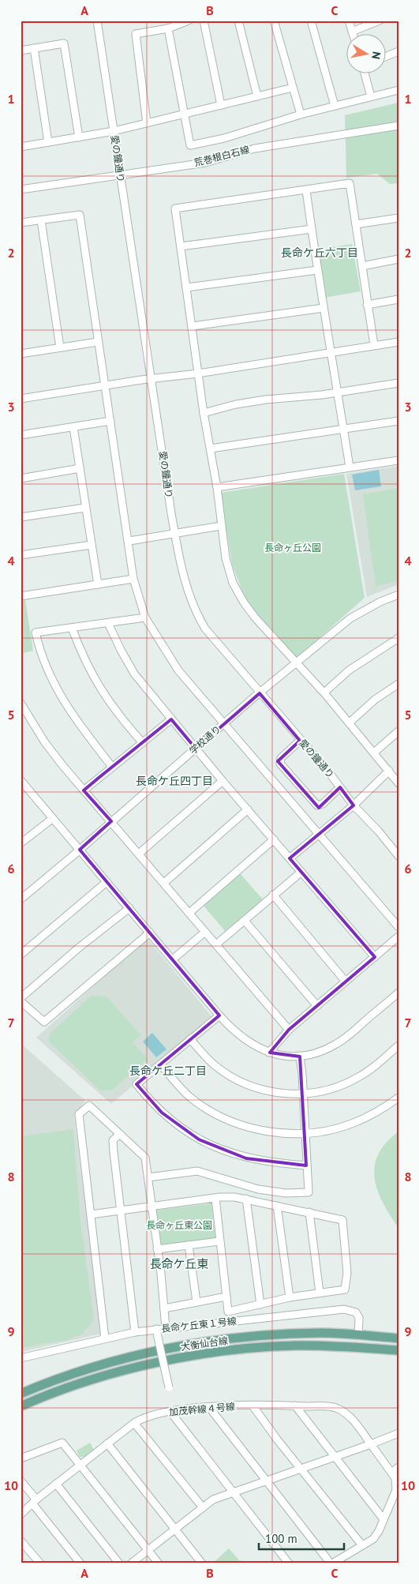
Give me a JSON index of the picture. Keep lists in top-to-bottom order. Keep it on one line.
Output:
{"streets":{"main road":["大衡仙台線"],"street":["荒巻根白石線","愛の鐘通り","学校通り","長命ケ丘東１号線","加茂幹線４号線"]},"crossings":[["荒巻根白石線","愛の鐘通り"],["愛の鐘通り","学校通り"],["長命ケ丘東１号線","大衡仙台線"]],"districts":["長命ケ丘六丁目","長命ケ丘四丁目","長命ケ丘二丁目","長命ケ丘東"],"parks":["長命ヶ丘公園","長命ヶ丘東公園"],"scale_bar":"100 m","north":"right","grid":{"columns":["A","B","C"],"rows":["1","2","3","4","5","6","7","8","9","10"]}}
